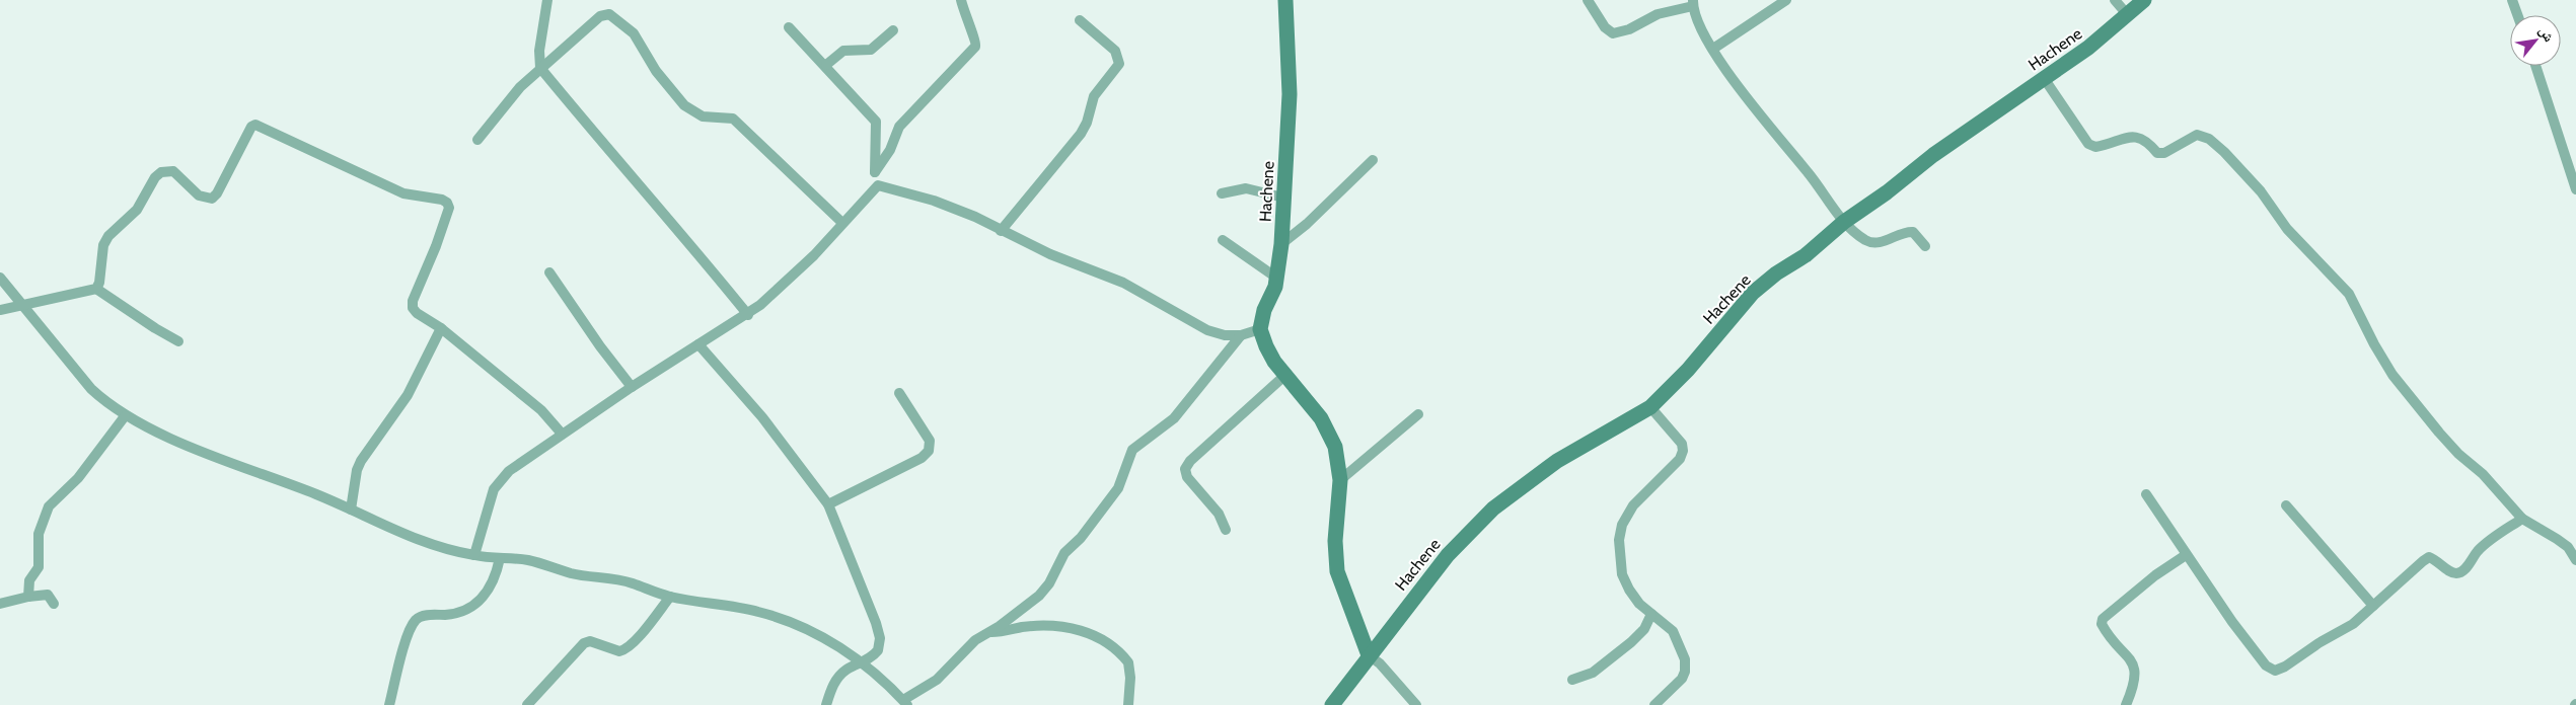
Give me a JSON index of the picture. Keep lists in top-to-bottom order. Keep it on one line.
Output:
{"streets":{"street":["Hachene"]},"north":"top right"}
